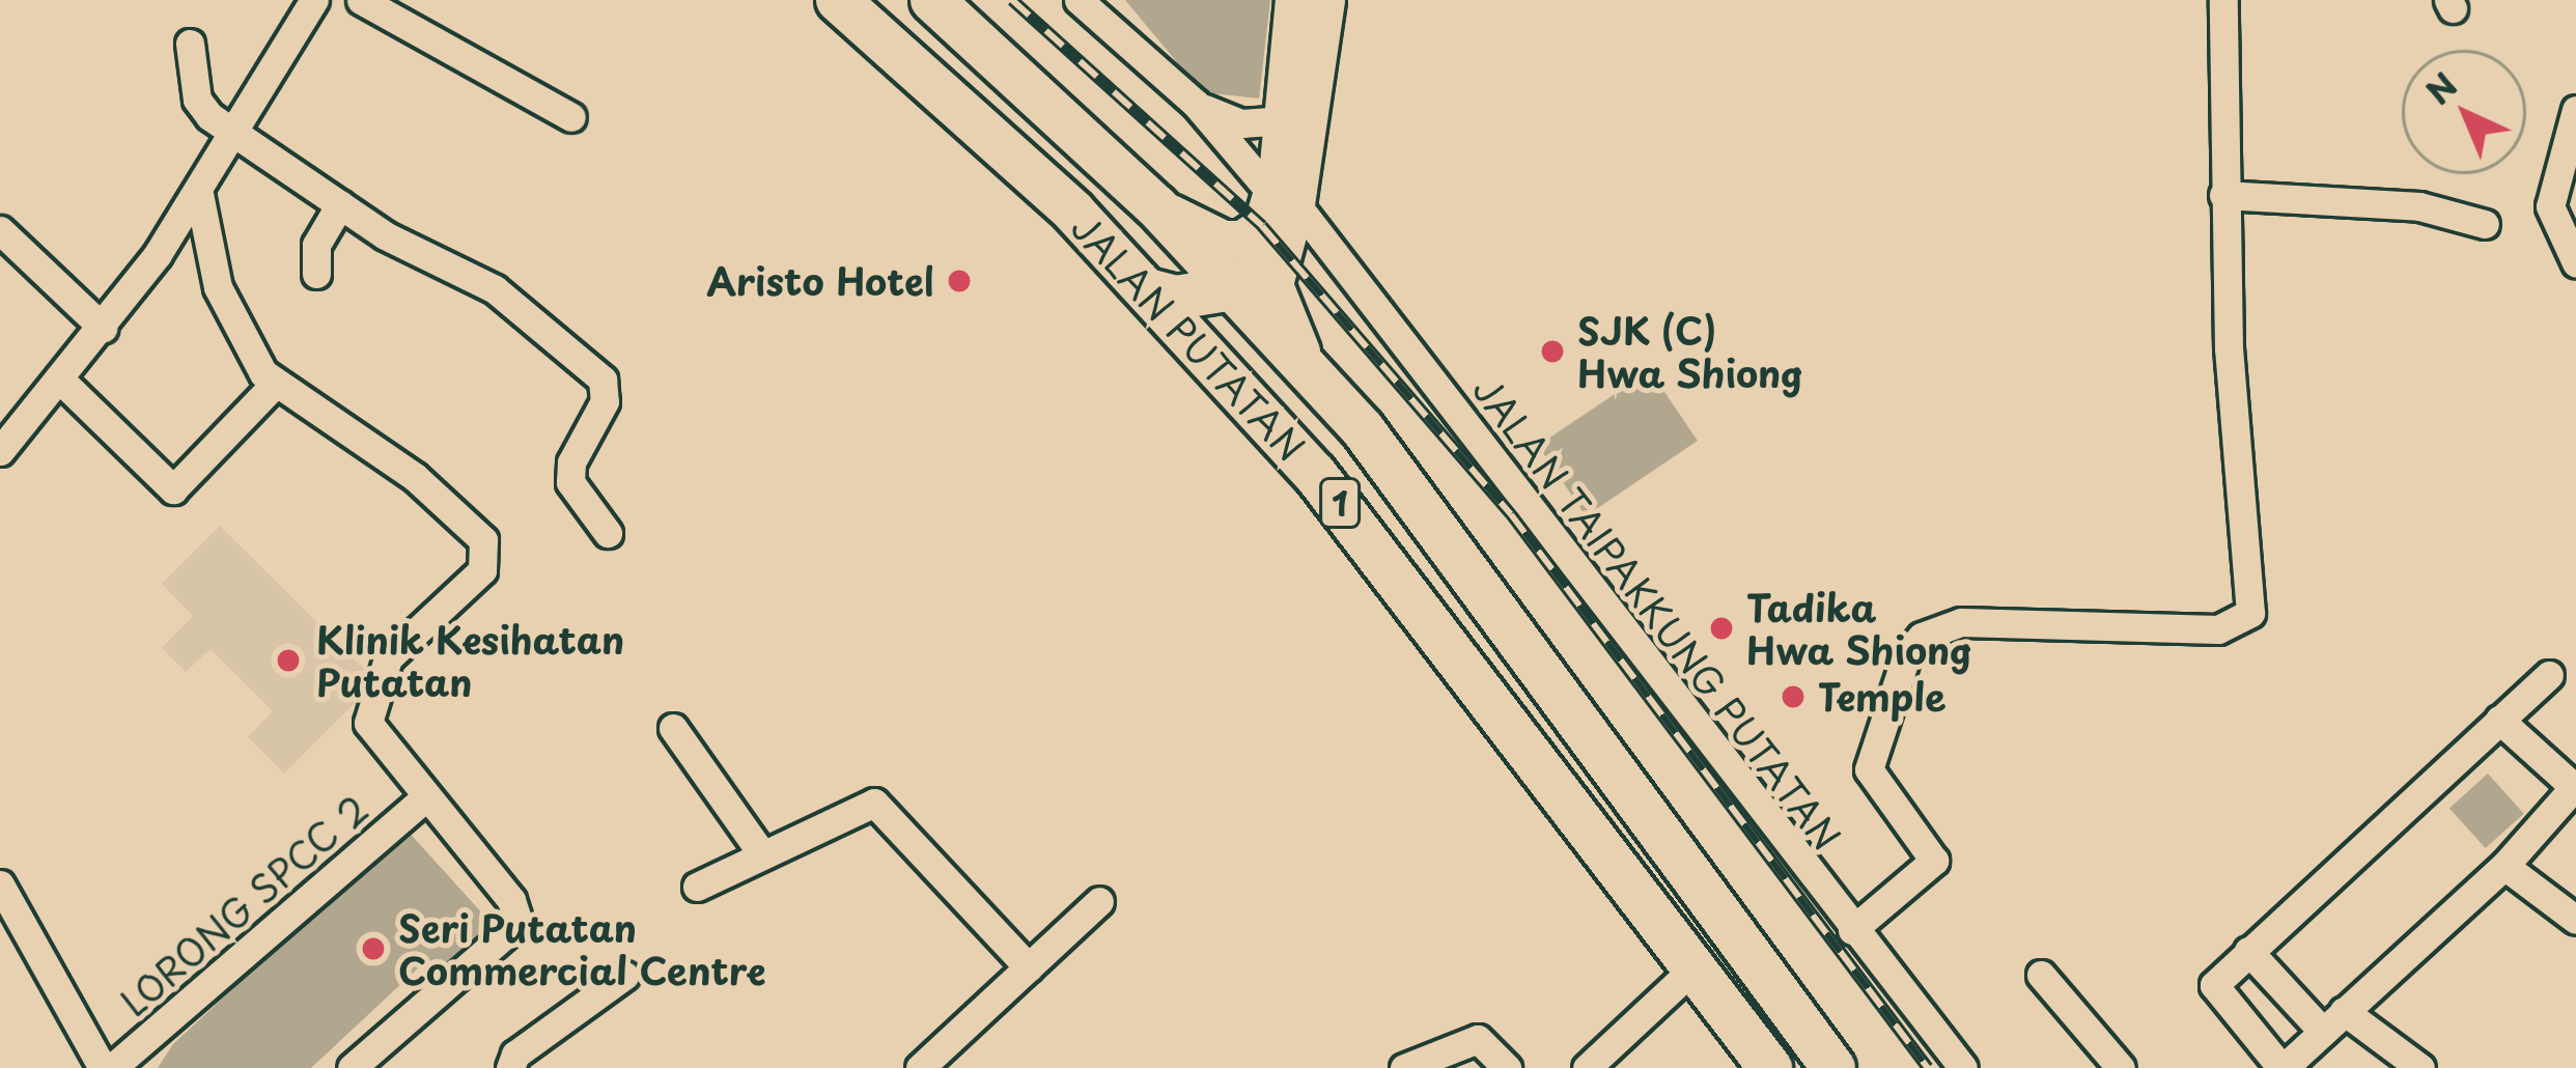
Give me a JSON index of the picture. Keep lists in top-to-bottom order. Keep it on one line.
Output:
{"streets":{"highway":["JALAN PUTATAN","1"],"street":["JALAN TAIPAKKUNG PUTATAN","LORONG SPCC 2"]},"places":["Aristo Hotel","SJK (C) Hwa Shiong","Tadika Hwa Shiong","Klinik Kesihatan Putatan","Temple","Seri Putatan Commercial Centre"],"north":"top left"}
